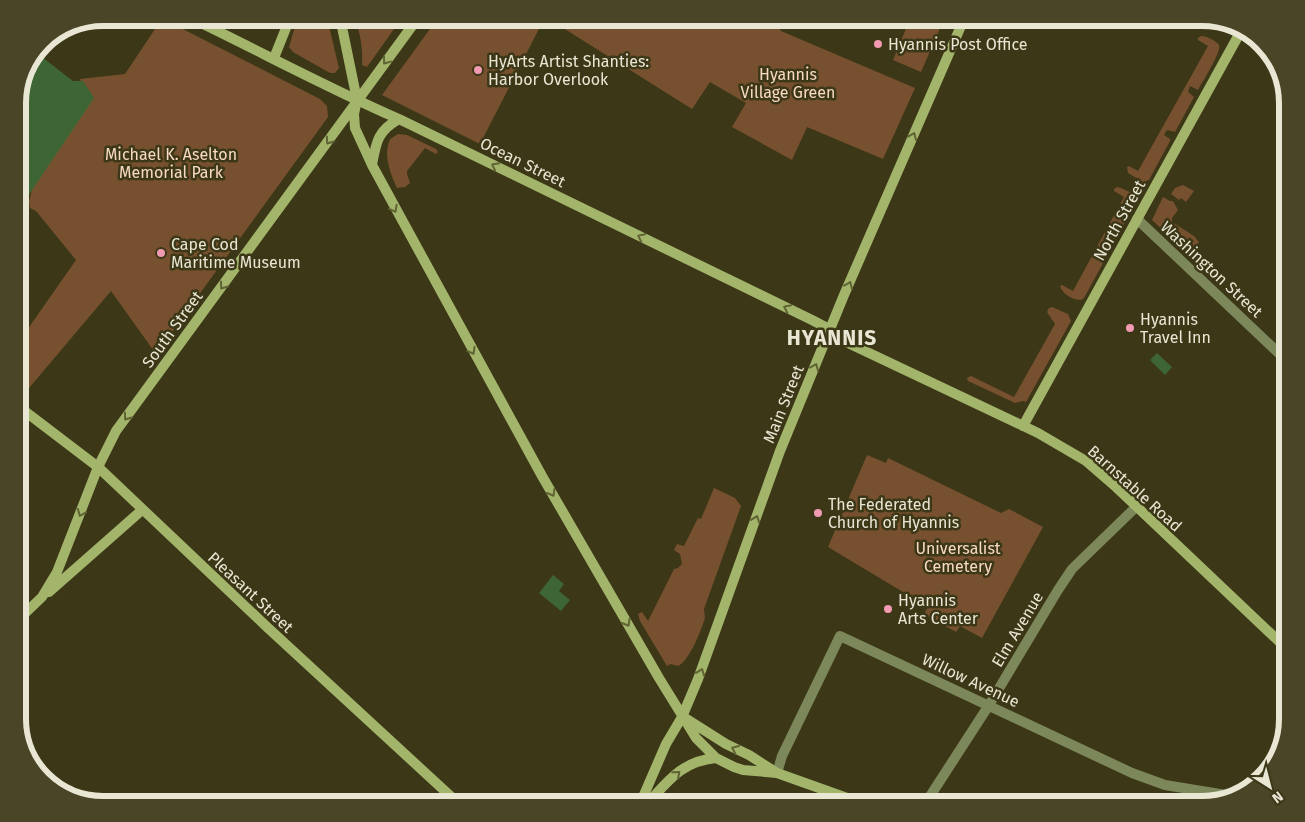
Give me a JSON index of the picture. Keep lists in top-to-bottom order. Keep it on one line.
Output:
{"streets":{"main road":["Ocean Street","North Street","South Street","Main Street","Barnstable Road","Pleasant Street"],"street":["Washington Street","Elm Avenue","Willow Avenue"]},"crossings":[["Ocean Street","South Street"],["Ocean Street","Main Street"],["Ocean Street","Barnstable Road"],["North Street","Washington Street"],["North Street","Barnstable Road"],["South Street","Pleasant Street"],["Main Street","Barnstable Road"],["Barnstable Road","Elm Avenue"],["Elm Avenue","Willow Avenue"]],"one_way":["Ocean Street","South Street","Main Street"],"districts":["HYANNIS"],"parks":["Hyannis Village Green","Michael K. Aselton Memorial Park","Universalist Cemetery"],"places":["Hyannis Post Office","HyArts Artist Shanties: Harbor Overlook","Cape Cod Maritime Museum","Hyannis Travel Inn","The Federated Church of Hyannis","Hyannis Arts Center"],"north":"bottom right"}
